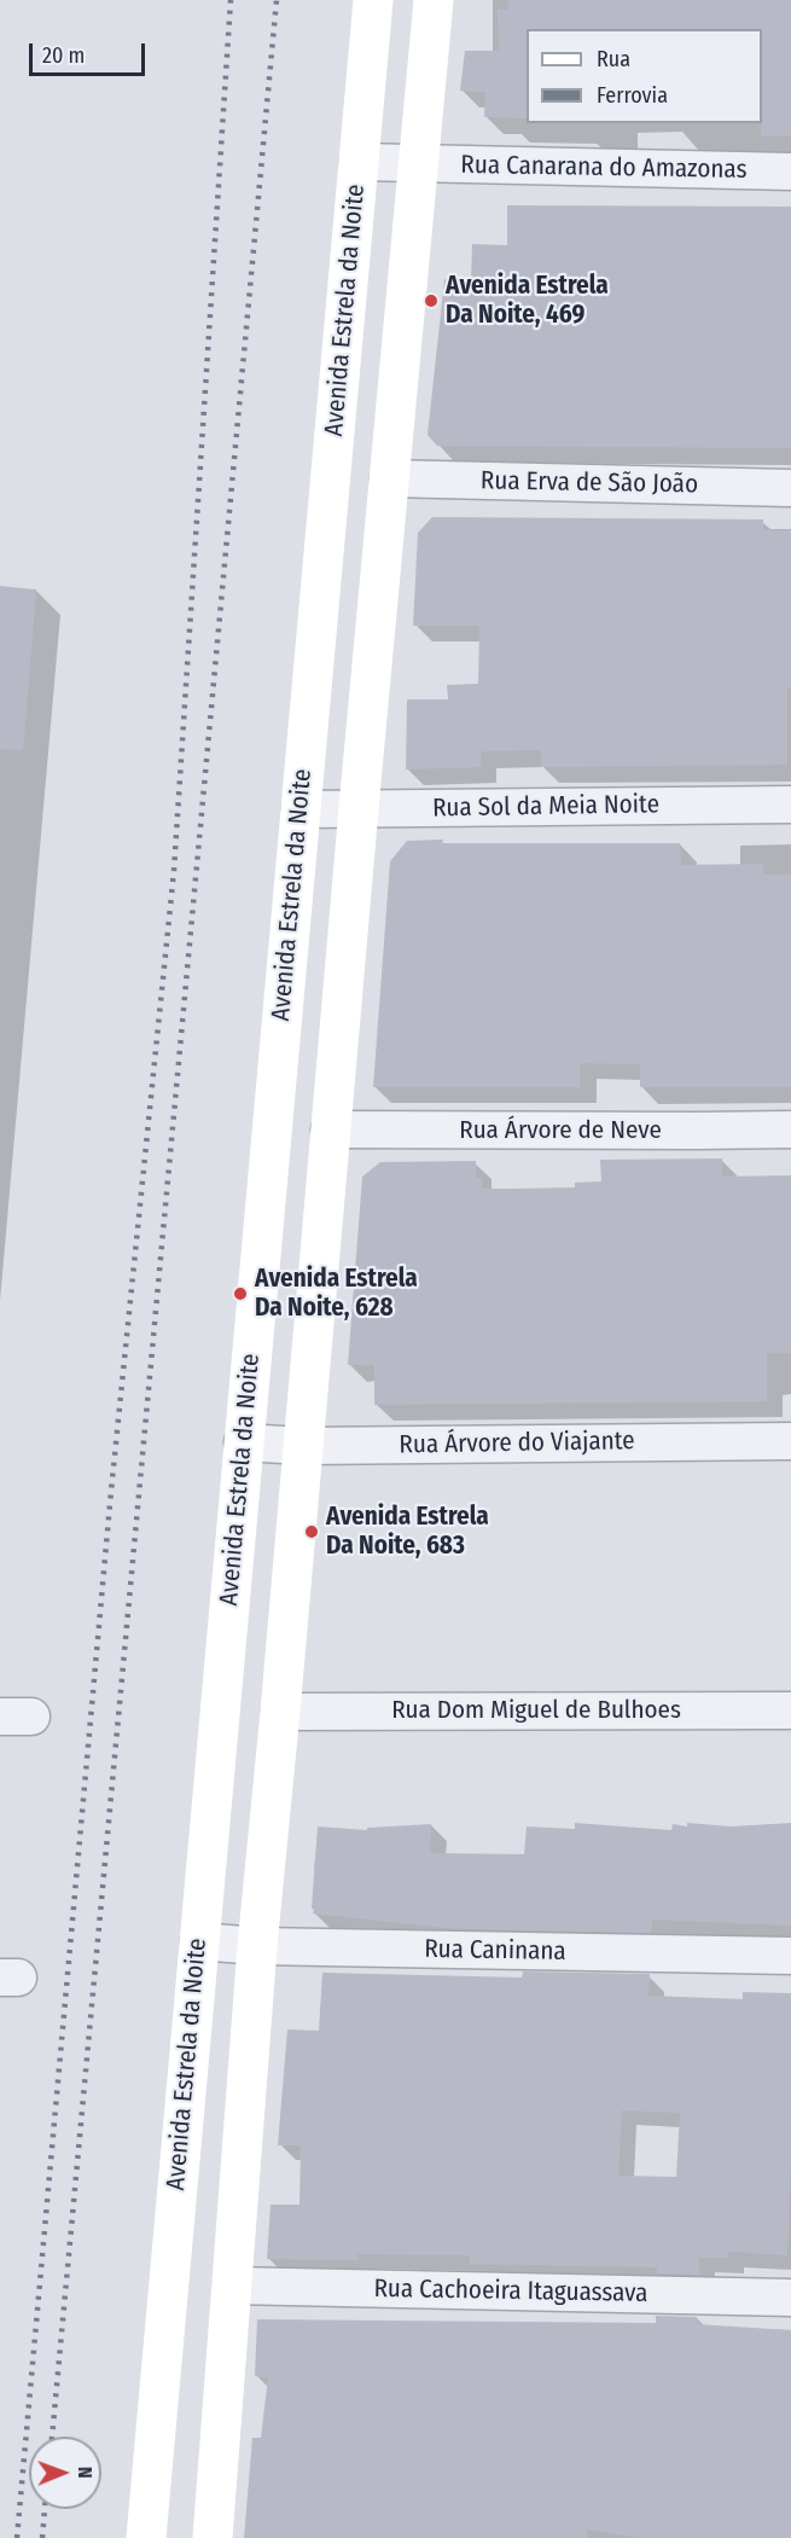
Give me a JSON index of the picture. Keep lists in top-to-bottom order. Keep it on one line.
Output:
{"streets":{"street":["Rua Canarana do Amazonas","Avenida Estrela da Noite","Rua Erva de São João","Rua Sol da Meia Noite","Rua Árvore de Neve","Rua Árvore do Viajante","Rua Dom Miguel de Bulhoes","Rua Caninana","Rua Cachoeira Itaguassava"]},"crossings":[["Rua Canarana do Amazonas","Avenida Estrela da Noite"],["Avenida Estrela da Noite","Rua Sol da Meia Noite"],["Avenida Estrela da Noite","Rua Árvore do Viajante"],["Avenida Estrela da Noite","Rua Caninana"]],"places":["Avenida Estrela Da Noite, 469","Avenida Estrela Da Noite, 628","Avenida Estrela Da Noite, 683"],"legend":["Rua","Ferrovia"],"scale_bar":"20 m","north":"right"}
